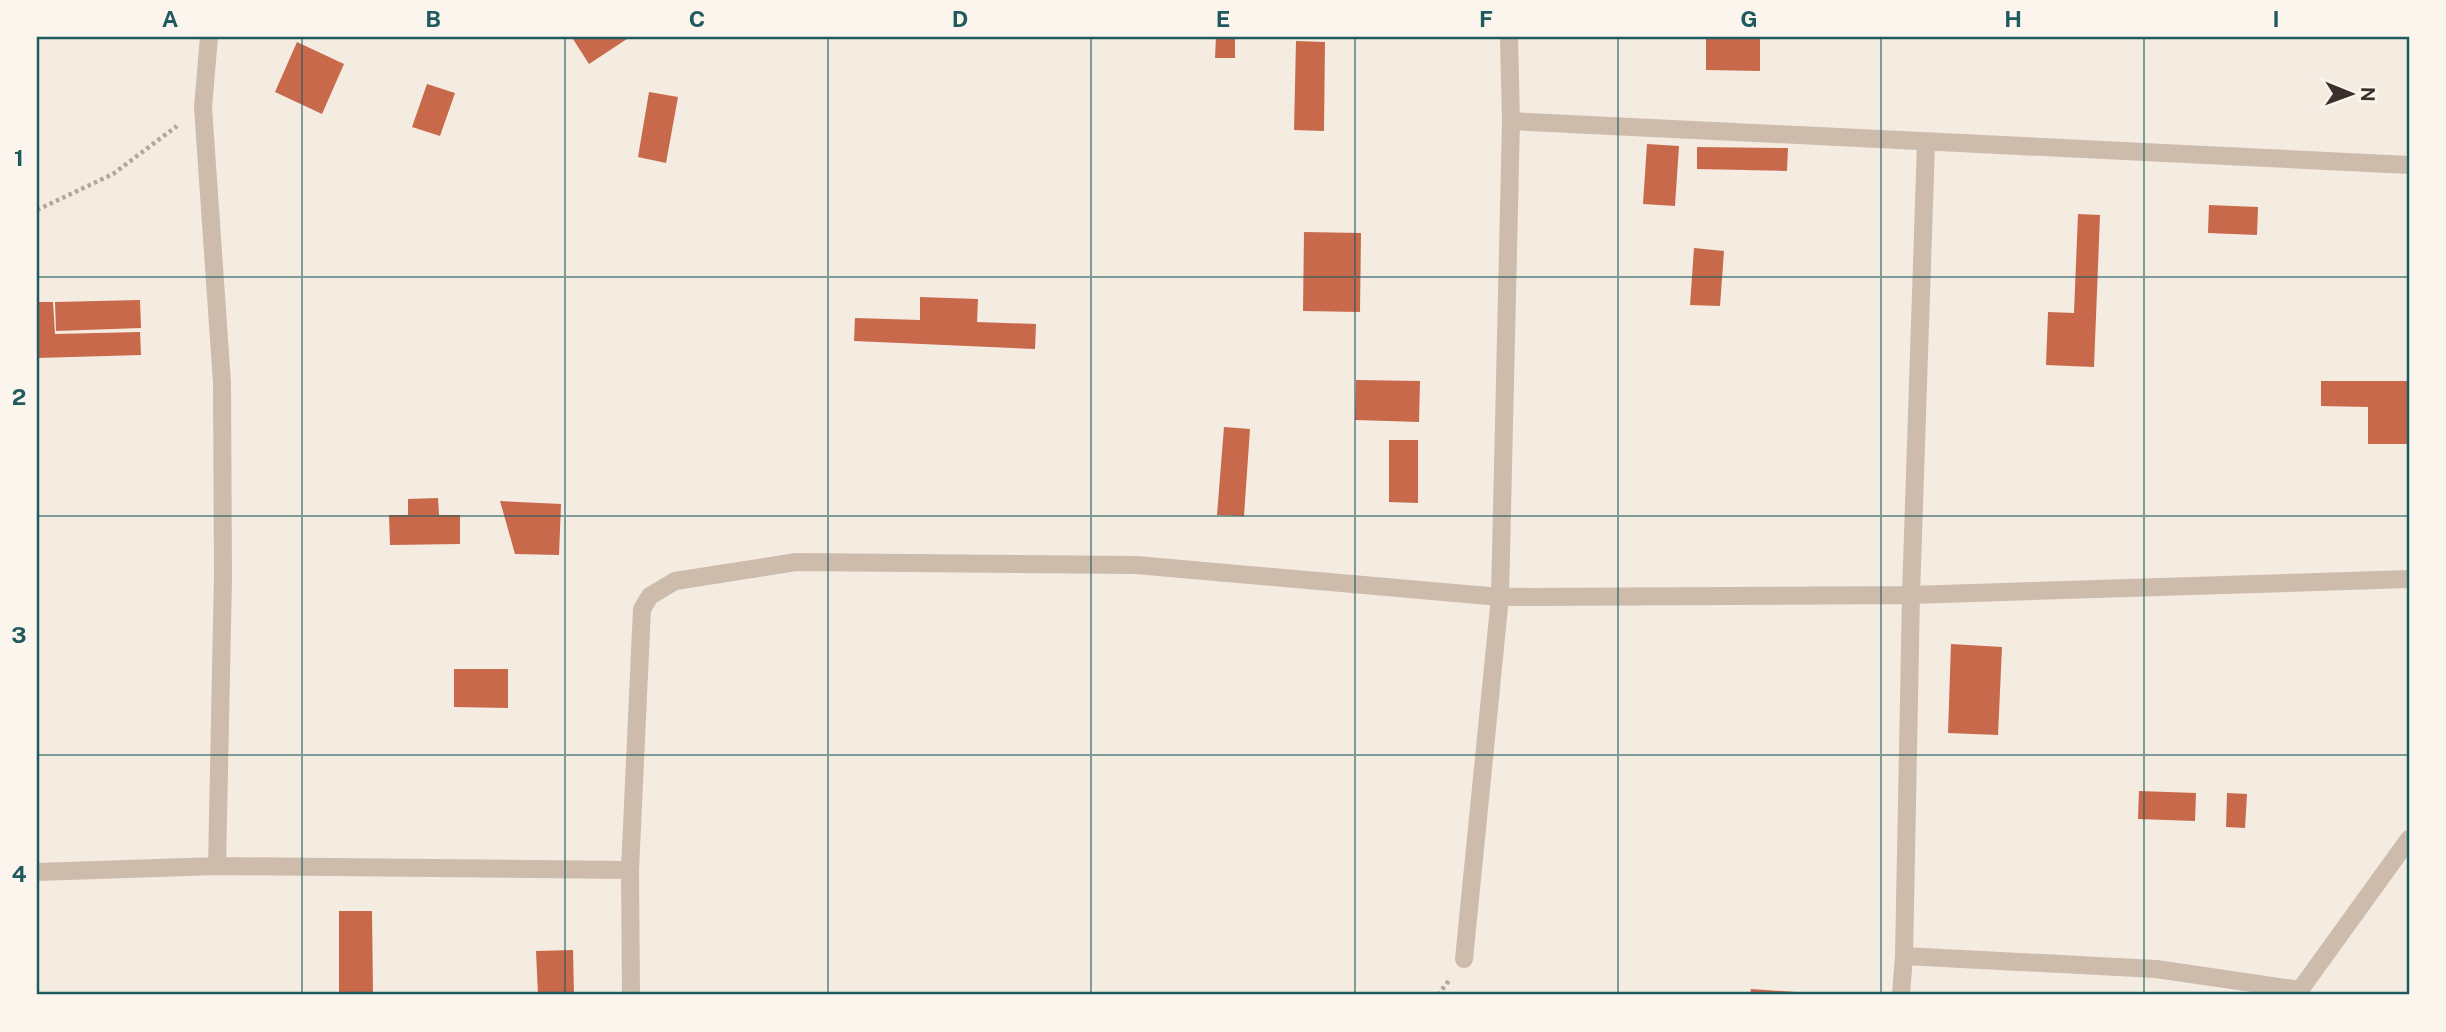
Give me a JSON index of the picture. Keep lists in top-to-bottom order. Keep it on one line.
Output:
{"north":"right","grid":{"columns":["A","B","C","D","E","F","G","H","I"],"rows":["1","2","3","4"]}}
